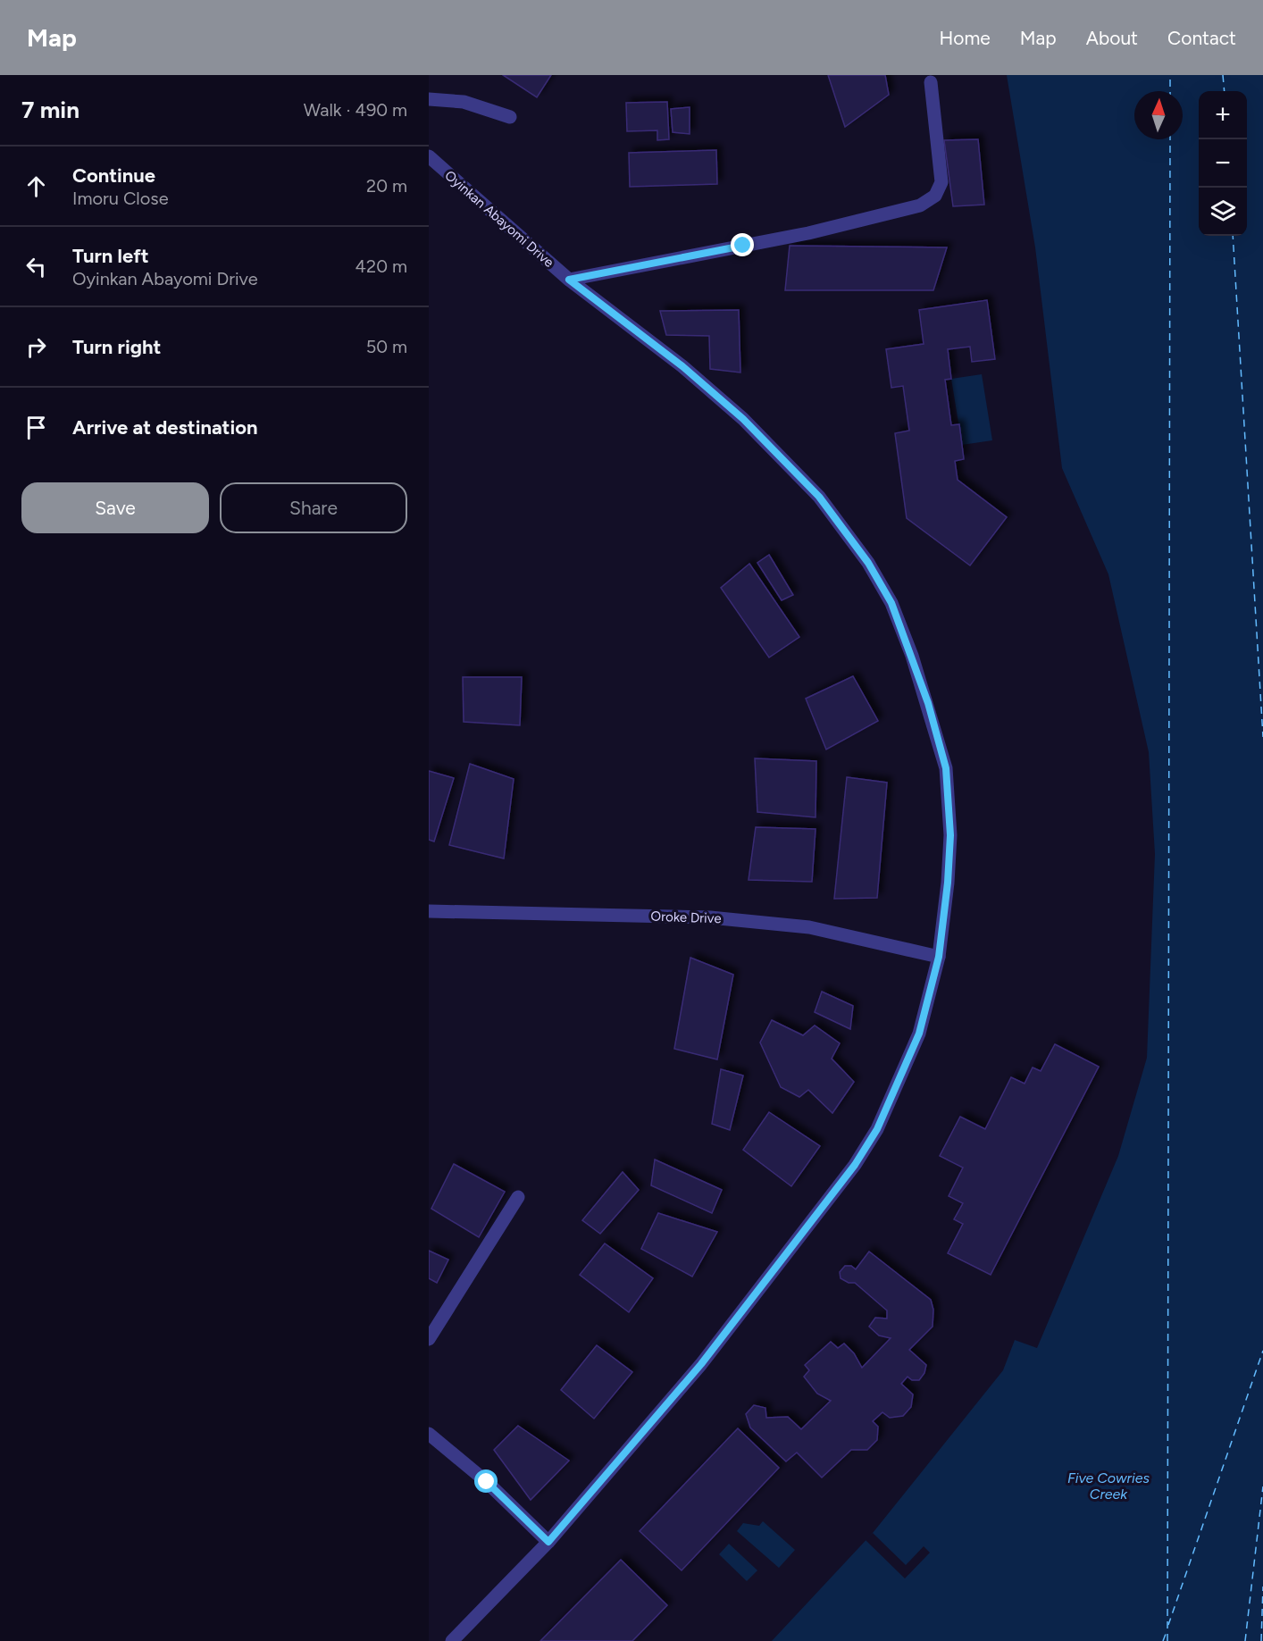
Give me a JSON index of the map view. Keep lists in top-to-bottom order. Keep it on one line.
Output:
{"streets":{"street":["Oyinkan Abayomi Drive","Oroke Drive"]},"crossings":[["Oyinkan Abayomi Drive","Oroke Drive"]],"water":["Five Cowries Creek"],"north":"top","page":{"header":"Map","nav":["Home","Map","About","Contact"],"heading":["7 min","Walk · 490 m"],"map_buttons":["+","−"],"list":[["Continue","Imoru Close","20 m"],["Turn left","Oyinkan Abayomi Drive","420 m"],["Turn right","50 m"],"Arrive at destination"],"buttons":["Save","Share"]}}
